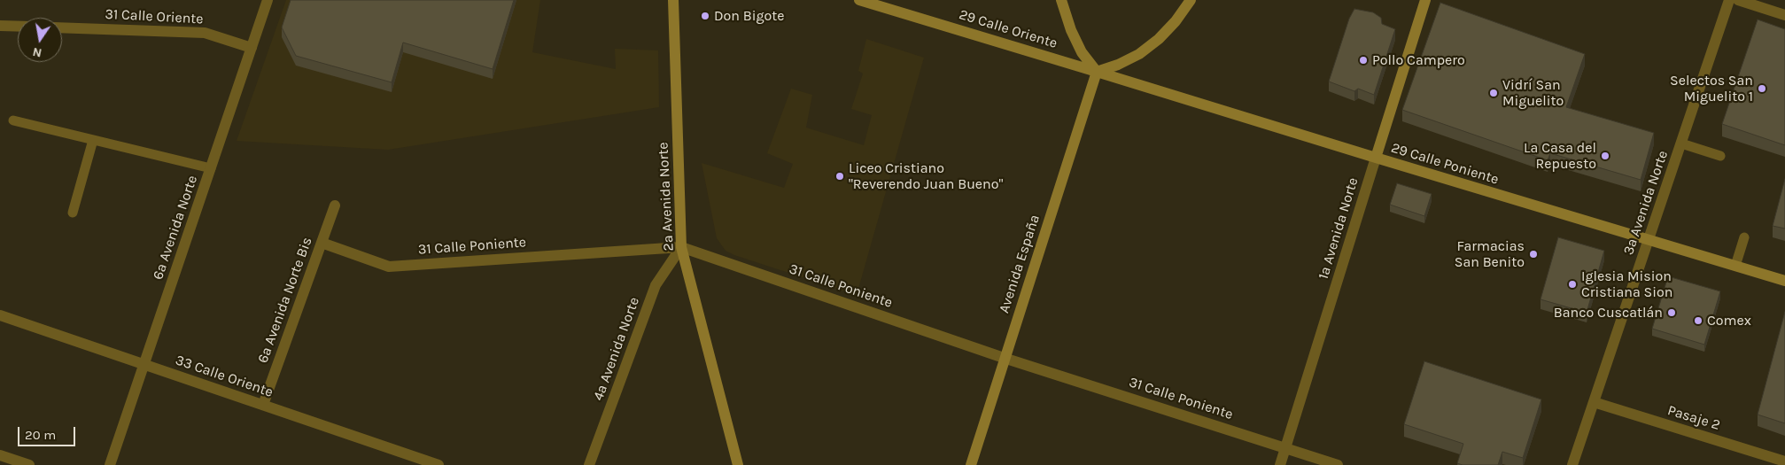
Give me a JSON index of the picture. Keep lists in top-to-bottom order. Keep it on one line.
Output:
{"streets":{"street":["31 Calle Oriente","29 Calle Oriente","29 Calle Poniente","2a Avenida Norte","3a Avenida Norte","6a Avenida Norte","1a Avenida Norte","31 Calle Poniente","Avenida España","6a Avenida Norte Bis","4a Avenida Norte","33 Calle Oriente","Pasaje 2"]},"crossings":[["31 Calle Oriente","6a Avenida Norte"],["29 Calle Oriente","29 Calle Poniente"],["29 Calle Oriente","Avenida España"],["29 Calle Poniente","3a Avenida Norte"],["29 Calle Poniente","1a Avenida Norte"],["29 Calle Poniente","Avenida España"],["2a Avenida Norte","31 Calle Poniente"],["2a Avenida Norte","4a Avenida Norte"],["3a Avenida Norte","Pasaje 2"],["6a Avenida Norte","33 Calle Oriente"],["1a Avenida Norte","31 Calle Poniente"],["31 Calle Poniente","Avenida España"],["31 Calle Poniente","6a Avenida Norte Bis"],["31 Calle Poniente","4a Avenida Norte"],["6a Avenida Norte Bis","33 Calle Oriente"]],"places":["Don Bigote","Pollo Campero","Selectos San Miguelito 1","Vidrí San Miguelito","La Casa del Repuesto","Liceo Cristiano \"Reverendo Juan Bueno\"","Farmacias San Benito","Iglesia Mision Cristiana Sion","Banco Cuscatlán","Comex"],"scale_bar":"20 m","north":"bottom"}
